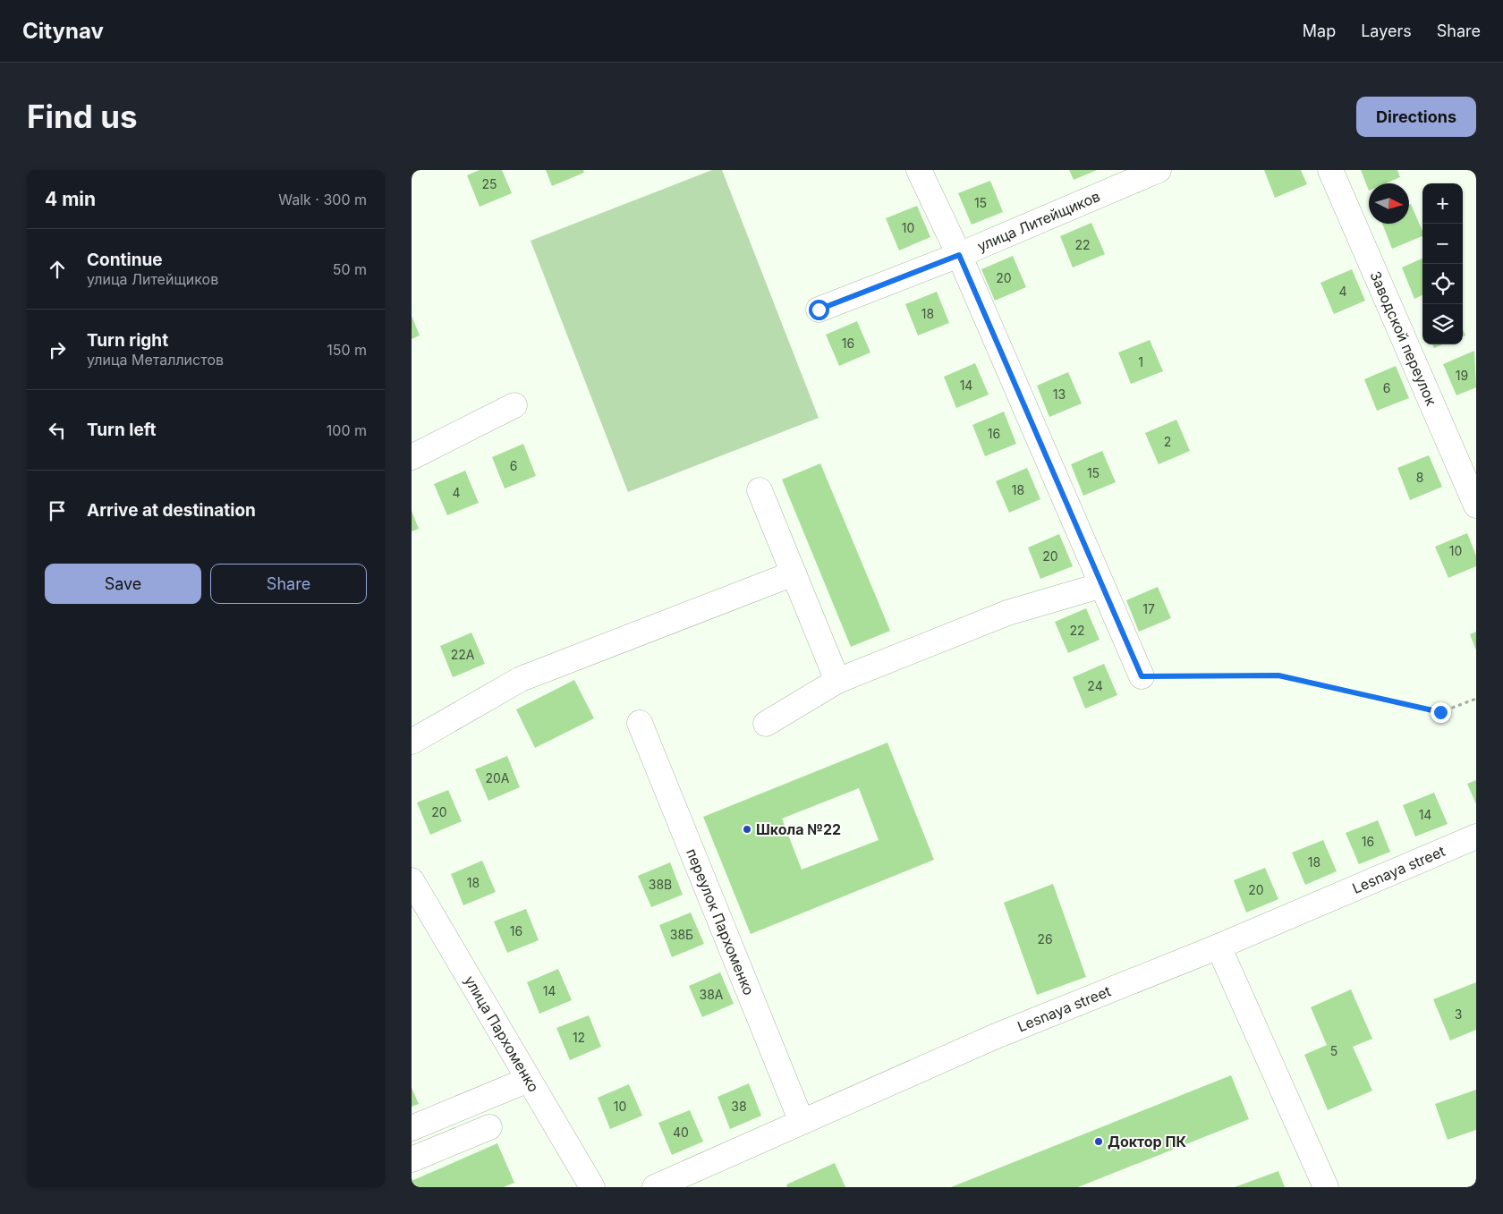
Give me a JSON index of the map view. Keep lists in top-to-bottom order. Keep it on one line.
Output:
{"streets":{"street":["улица Литейщиков","Заводской переулок","Lesnaya street","переулок Пархоменко","улица Пархоменко"]},"crossings":[["Lesnaya street","переулок Пархоменко"]],"places":["Школа №22","Доктор ПК"],"house_numbers":["25","15","10","22","20","4","18","16","1","19","14","6","13","16","2","6","15","8","18","4","10","20","17","22","22А","24","20А","20","14","16","18","18","38В","20","16","38Б","26","14","38А","3","12","5","10","38","40"],"north":"right","page":{"header":"Citynav","nav":["Map","Layers","Share"],"buttons":["Directions",["Save","Share"]],"title":"Find us","heading":["4 min","Walk · 300 m"],"map_buttons":["+","−"],"list":[["Continue","улица Литейщиков","50 m"],["Turn right","улица Металлистов","150 m"],["Turn left","100 m"],"Arrive at destination"]}}
